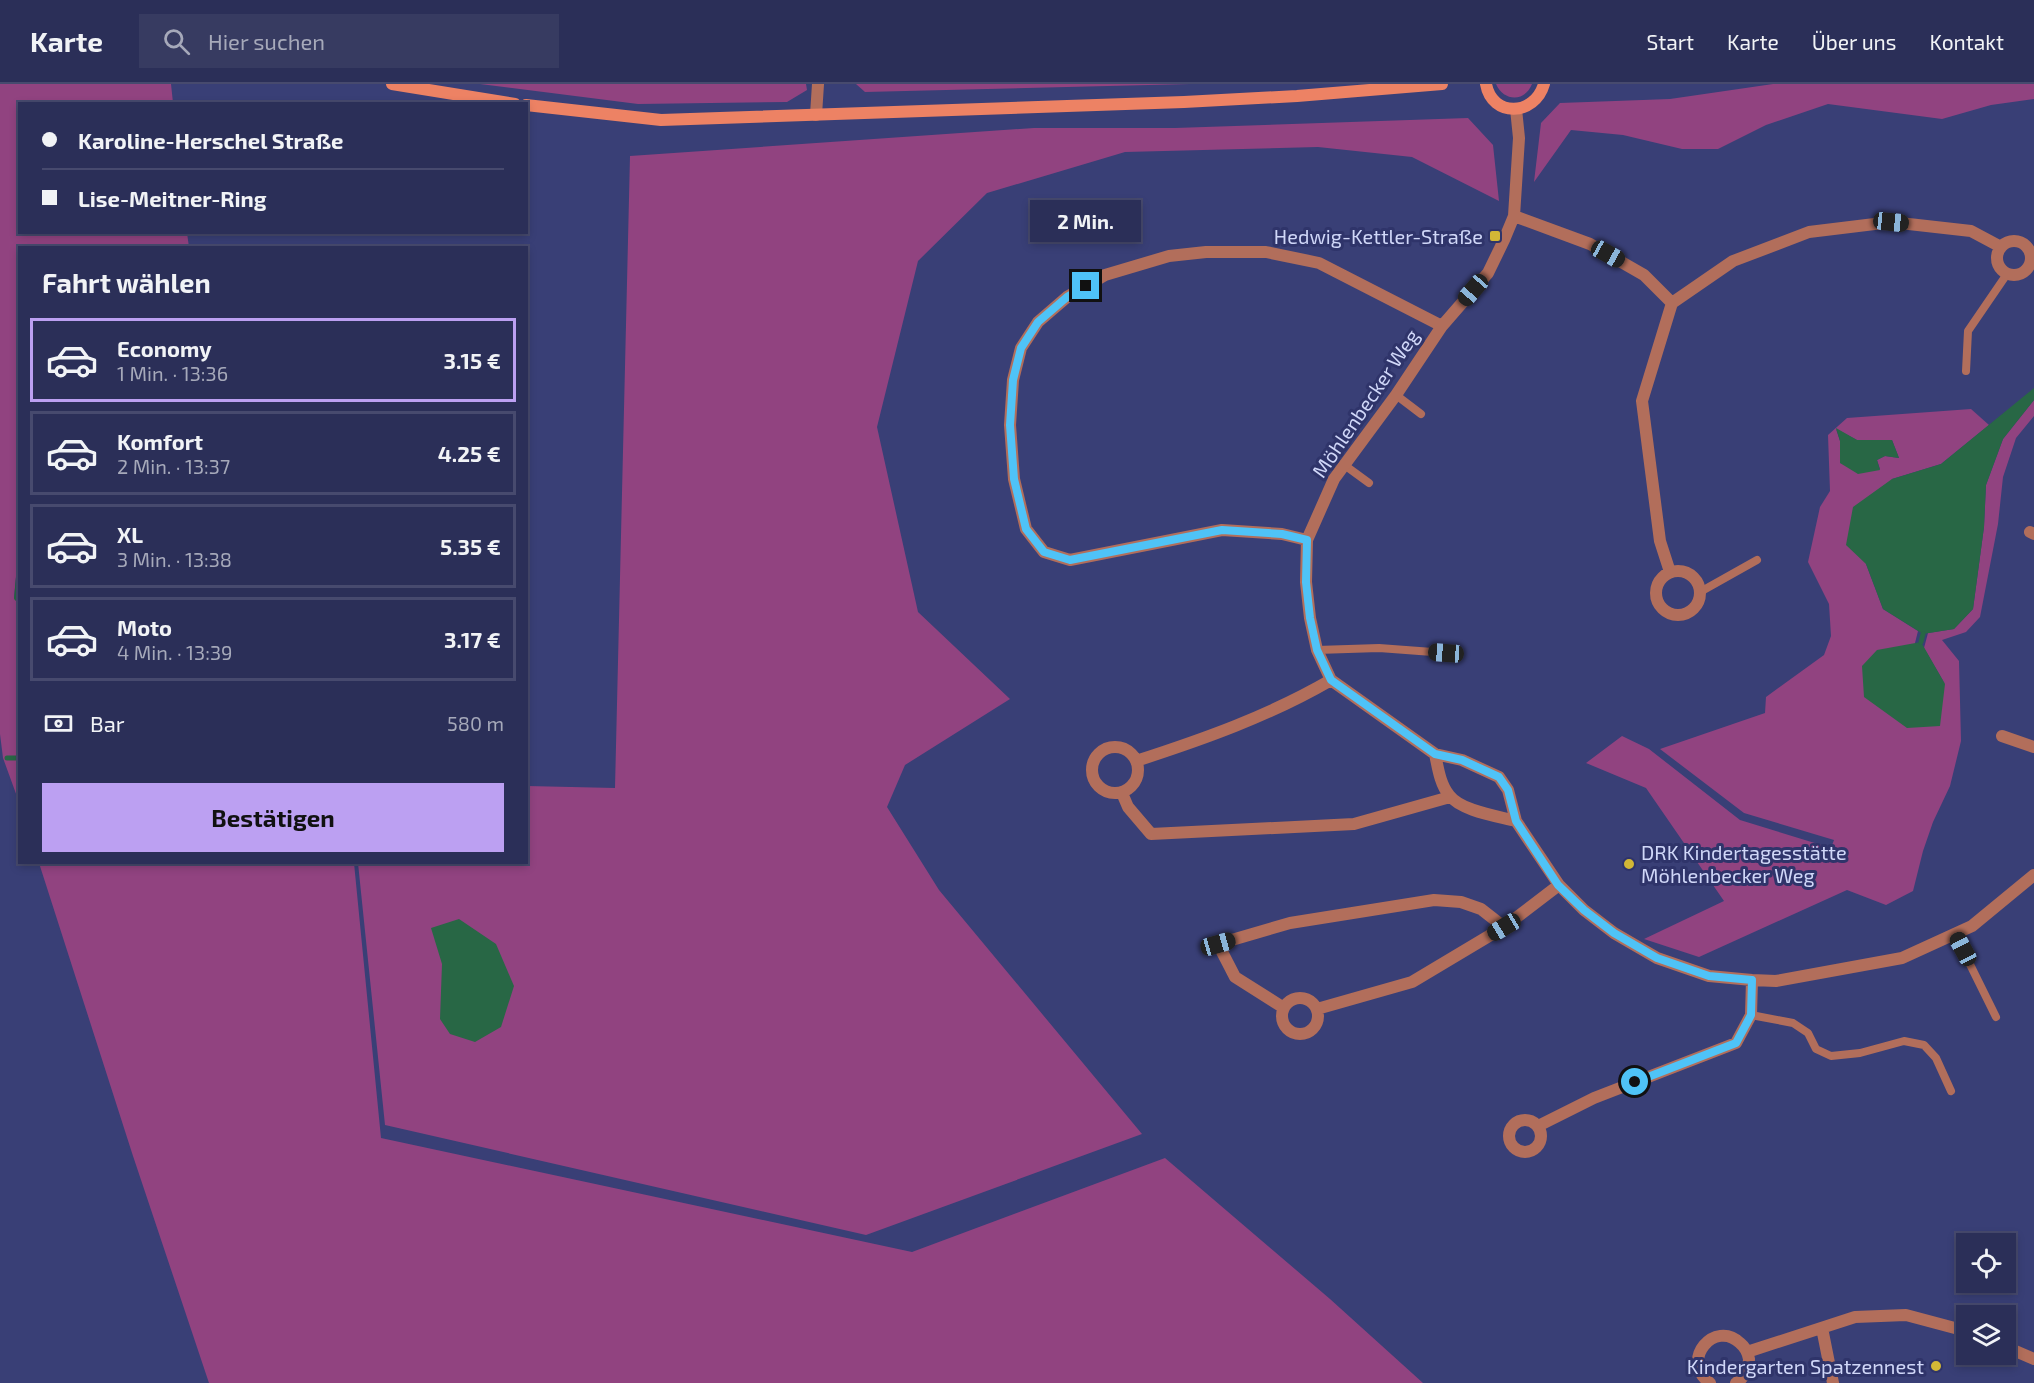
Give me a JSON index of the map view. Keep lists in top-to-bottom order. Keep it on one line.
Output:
{"streets":{"street":["Möhlenbecker Weg"]},"places":{"transit":["Hedwig-Kettler-Straße"],"other":["DRK Kindertagesstätte Möhlenbecker Weg","Kindergarten Spatzennest"]},"page":{"header":"Karte","search":"Hier suchen","nav":["Start","Karte","Über uns","Kontakt"],"banner":["Karoline-Herschel Straße","Lise-Meitner-Ring"],"bubble":"2 Min.","heading":"Fahrt wählen","list":[{"name":"Economy","note":"1 Min. · 13:36","value":"3.15 €"},{"name":"Komfort","note":"2 Min. · 13:37","value":"4.25 €"},{"name":"XL","note":"3 Min. · 13:38","value":"5.35 €"},{"name":"Moto","note":"4 Min. · 13:39","value":"3.17 €"}],"pay":["Bar","580 m"],"buttons":"Bestätigen"}}
